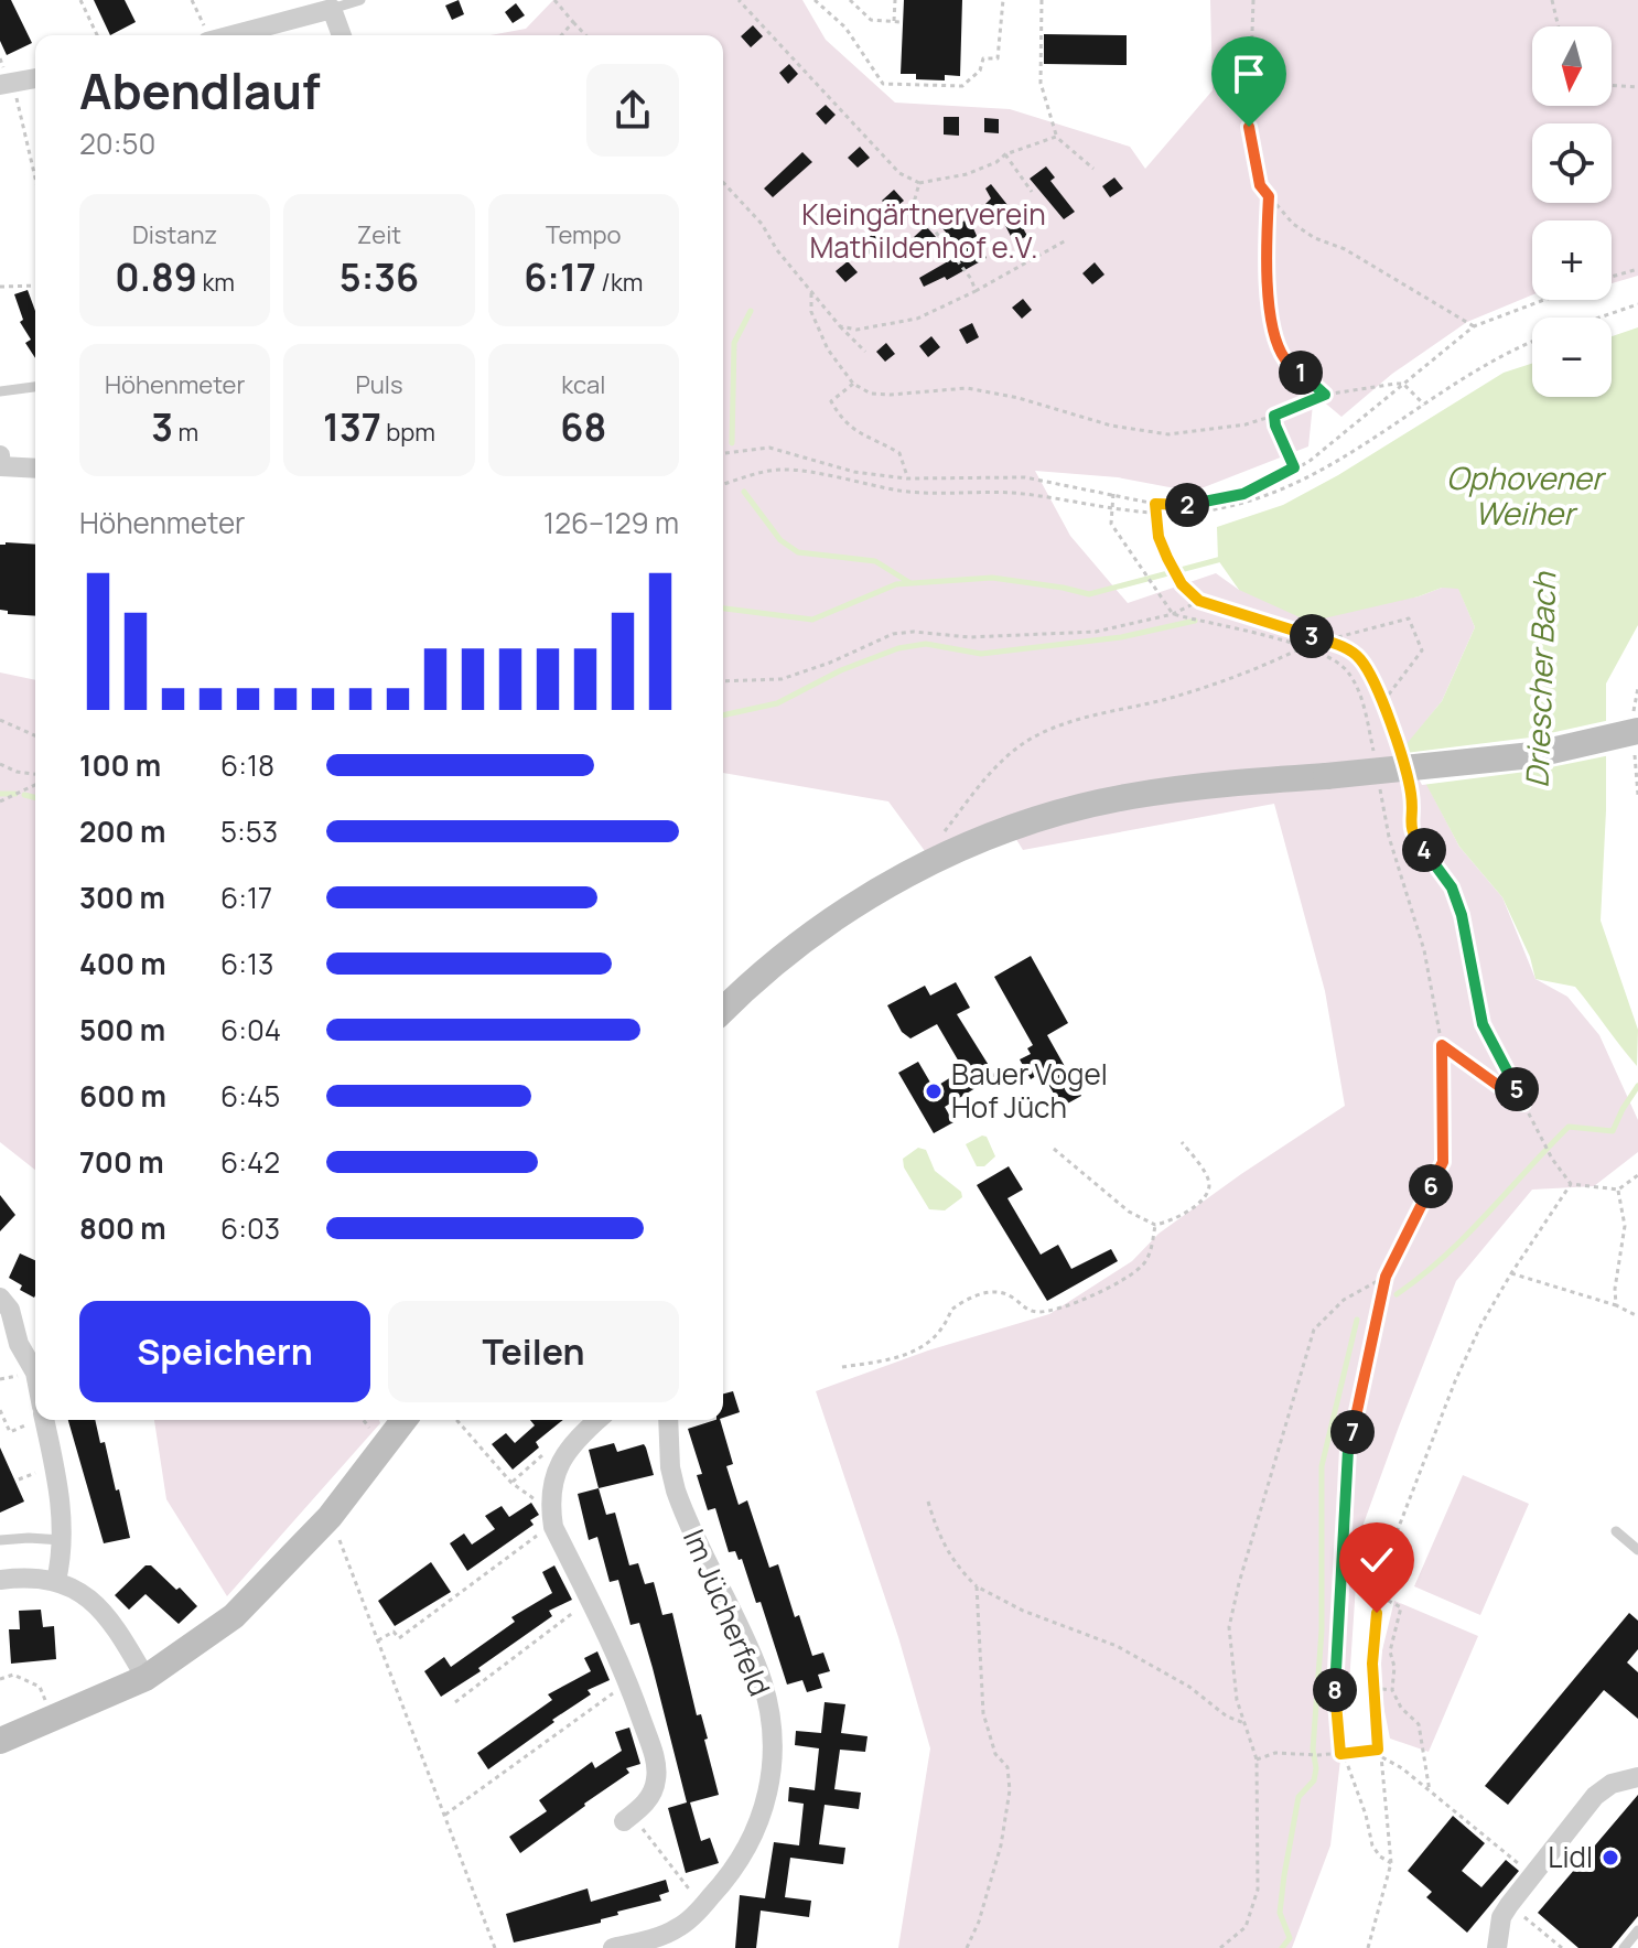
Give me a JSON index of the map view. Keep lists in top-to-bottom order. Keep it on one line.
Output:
{"streets":{"street":["Im Jücherfeld"]},"water":["Ophovener Weiher","Driescher Bach"],"parks":["Kleingärtnerverein Mathildenhof e.V."],"places":["Bauer Vogel Hof Jüch","Lidl"],"north":"bottom","page":{"map_buttons":["+","−"],"heading":["Abendlauf","20:50"],"stats":[["Distanz","0.89 km"],["Zeit","5:36"],["Tempo","6:17 /km"],["Höhenmeter","3 m"],["Puls","137 bpm"],["kcal","68"]],"pins":["1","2","3","4","5","6","7","8"],"chart":["Höhenmeter","126–129 m"],"list":[{"name":"100 m","note":"6:18"},{"name":"200 m","note":"5:53"},{"name":"300 m","note":"6:17"},{"name":"400 m","note":"6:13"},{"name":"500 m","note":"6:04"},{"name":"600 m","note":"6:45"},{"name":"700 m","note":"6:42"},{"name":"800 m","note":"6:03"}],"buttons":["Speichern","Teilen"]}}
